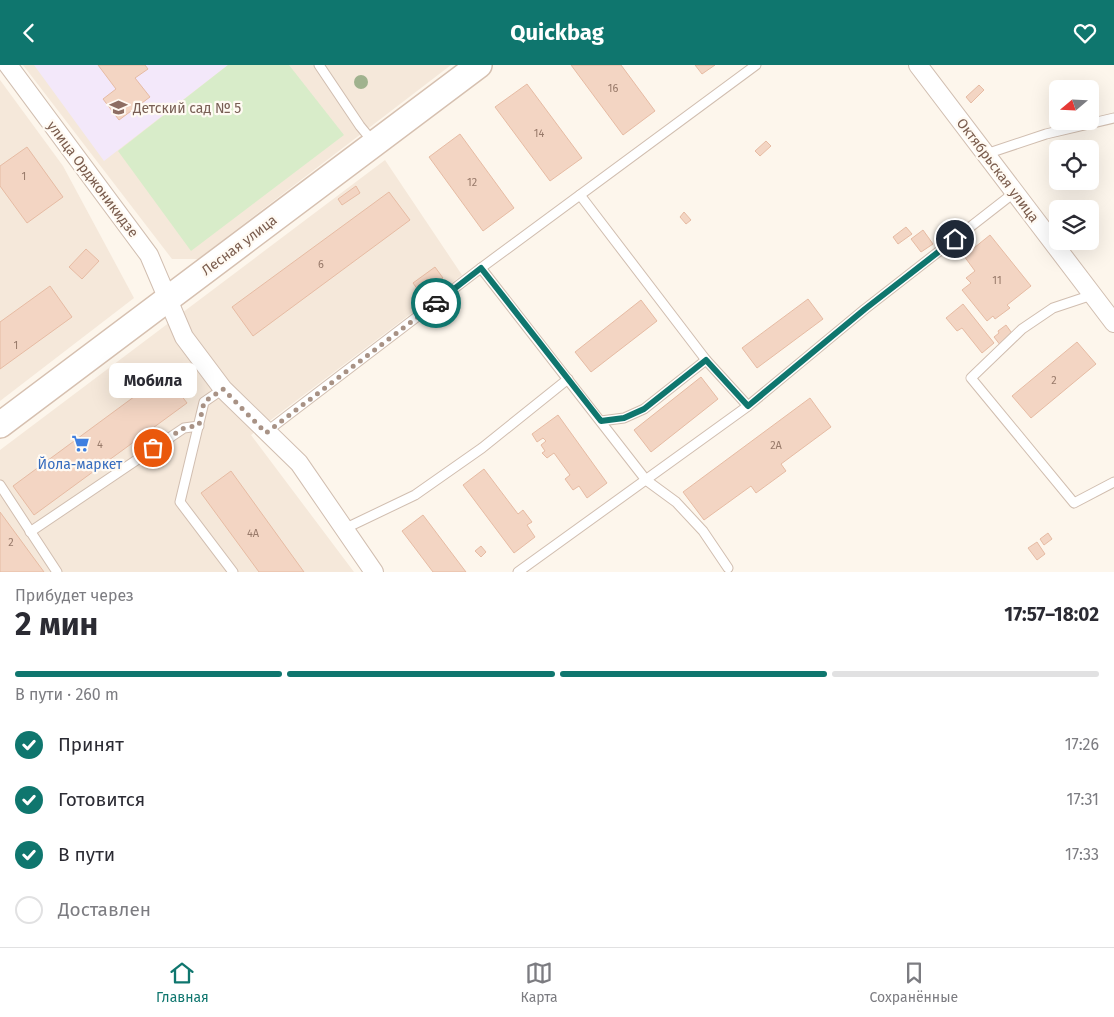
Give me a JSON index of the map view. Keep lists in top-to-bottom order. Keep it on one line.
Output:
{"streets":{"main road":["Лесная улица"],"street":["Октябрьская улица","улица Орджоникидзе"]},"crossings":[["улица Орджоникидзе","Лесная улица"]],"places":{"school or university":["Детский сад № 5"],"supermarket":["Йола-маркет"],"other":["Мобила"]},"house_numbers":["16","14","1","12","6","11","1","2","4","2А","4А","2"],"north":"left","page":{"header":"Quickbag","bubble":"Мобила","heading":["2 мин","Прибудет через","17:57–18:02"],"bar":"В пути · 260 m","list":[["Принят","17:26"],["Готовится","17:31"],["В пути","17:33"],"Доставлен"],"tabs":["Главная","Карта","Сохранённые"]}}
